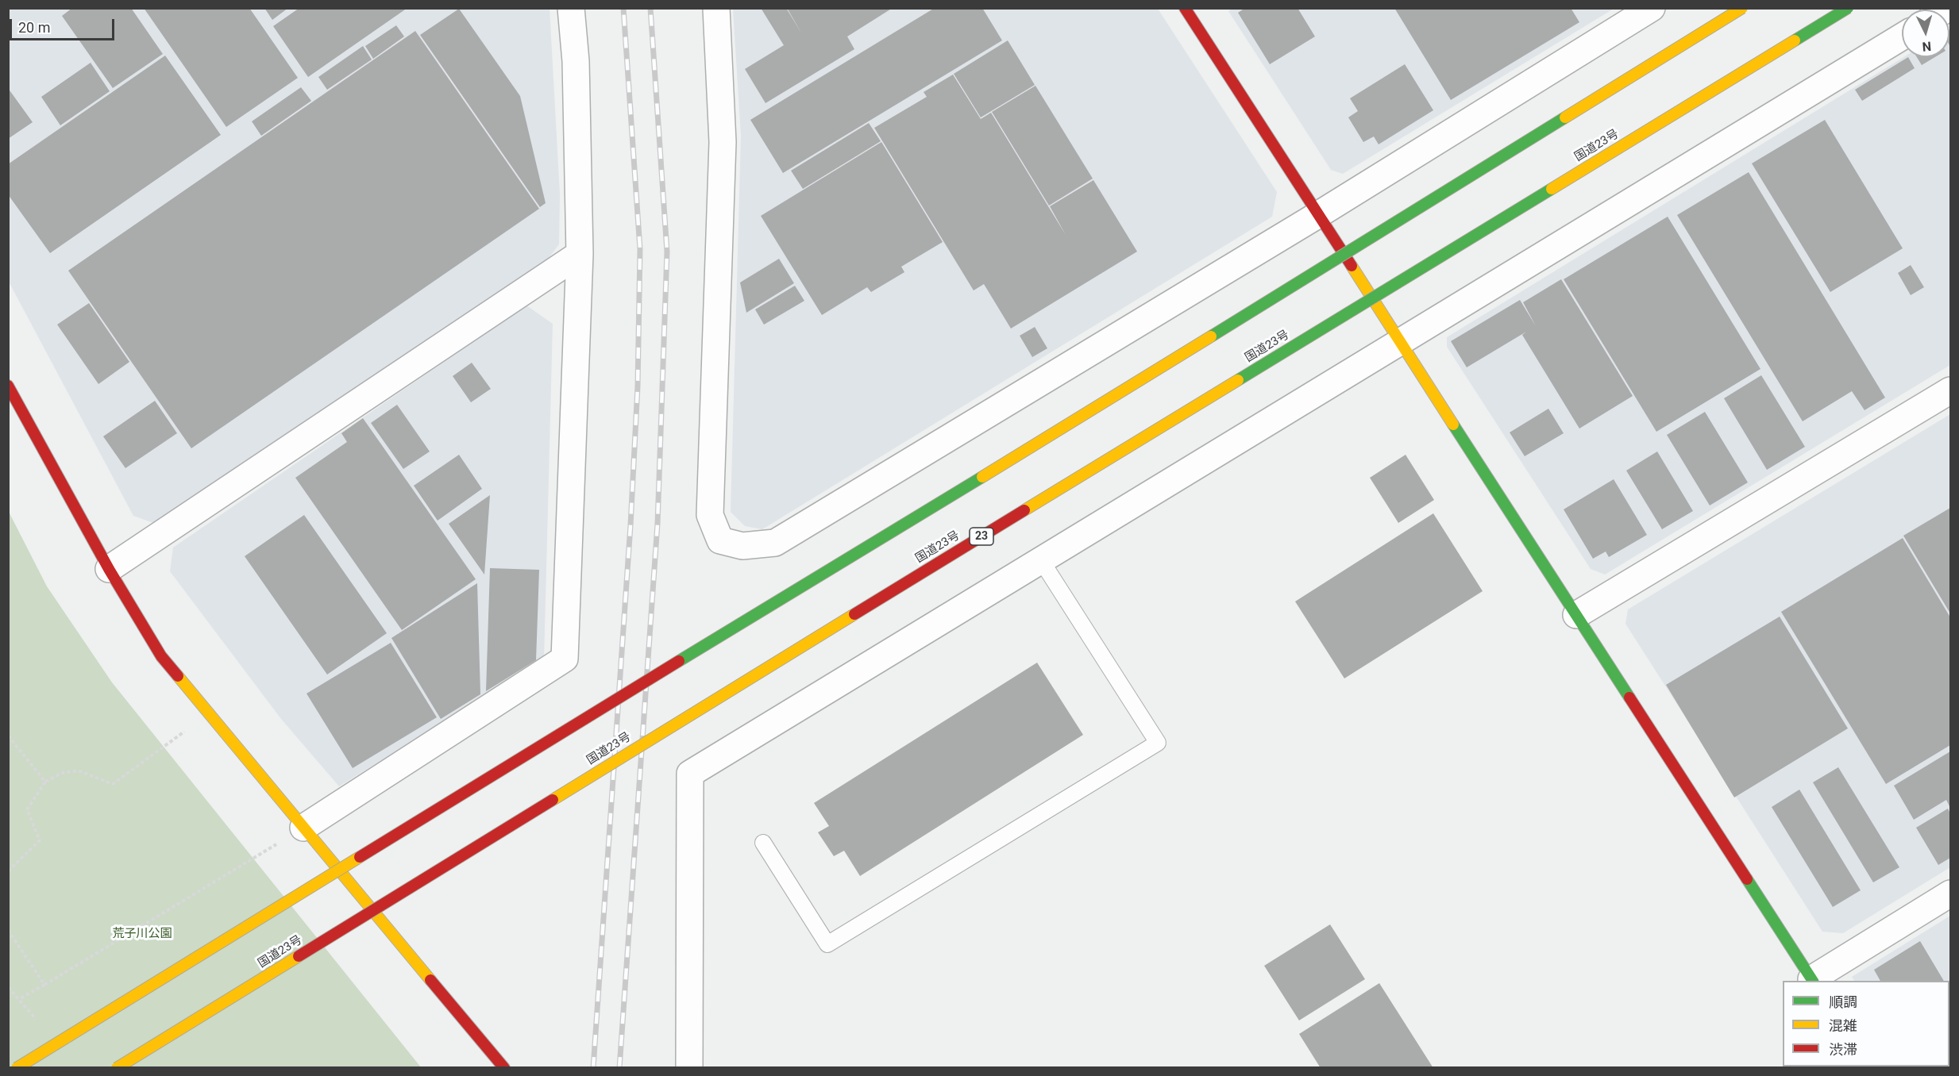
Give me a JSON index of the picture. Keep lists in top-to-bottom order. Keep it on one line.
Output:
{"streets":{"main road":["国道23号","23"]},"parks":["荒子川公園"],"legend":["順調","混雑","渋滞"],"scale_bar":"20 m","north":"bottom"}
